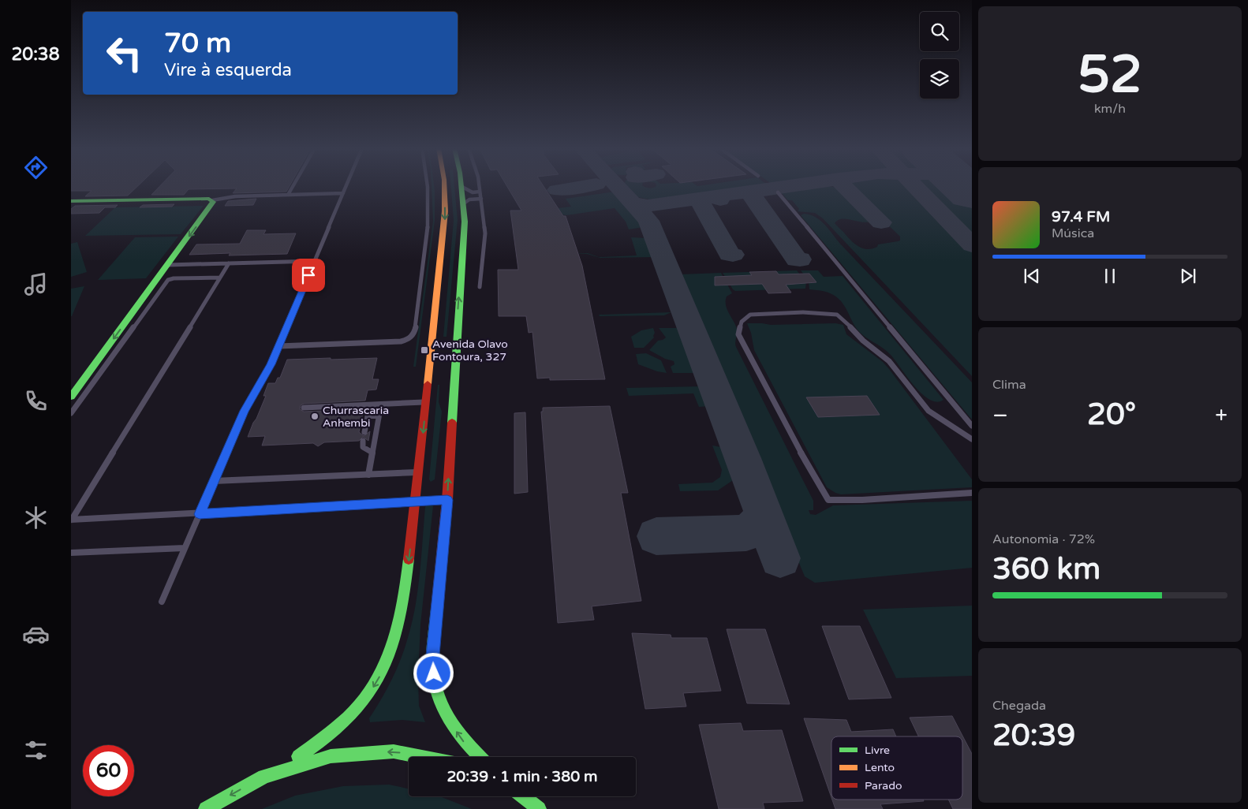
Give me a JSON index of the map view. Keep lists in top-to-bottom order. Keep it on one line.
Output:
{"places":{"transit":["Avenida Olavo Fontoura, 327"],"other":["Churrascaria Anhembi"]},"legend":["Livre","Lento","Parado"],"page":{"tabs":"20:38","tile":[["52","km/h"],"Clima",["Autonomia · 72%","360 km"],["Chegada","20:39"]],"turn":["70 m","Vire à esquerda"],"song":["97.4 FM","Música"],"heat":["−","20°","+"],"limit":"60","trip":"20:39 · 1 min · 380 m"}}
